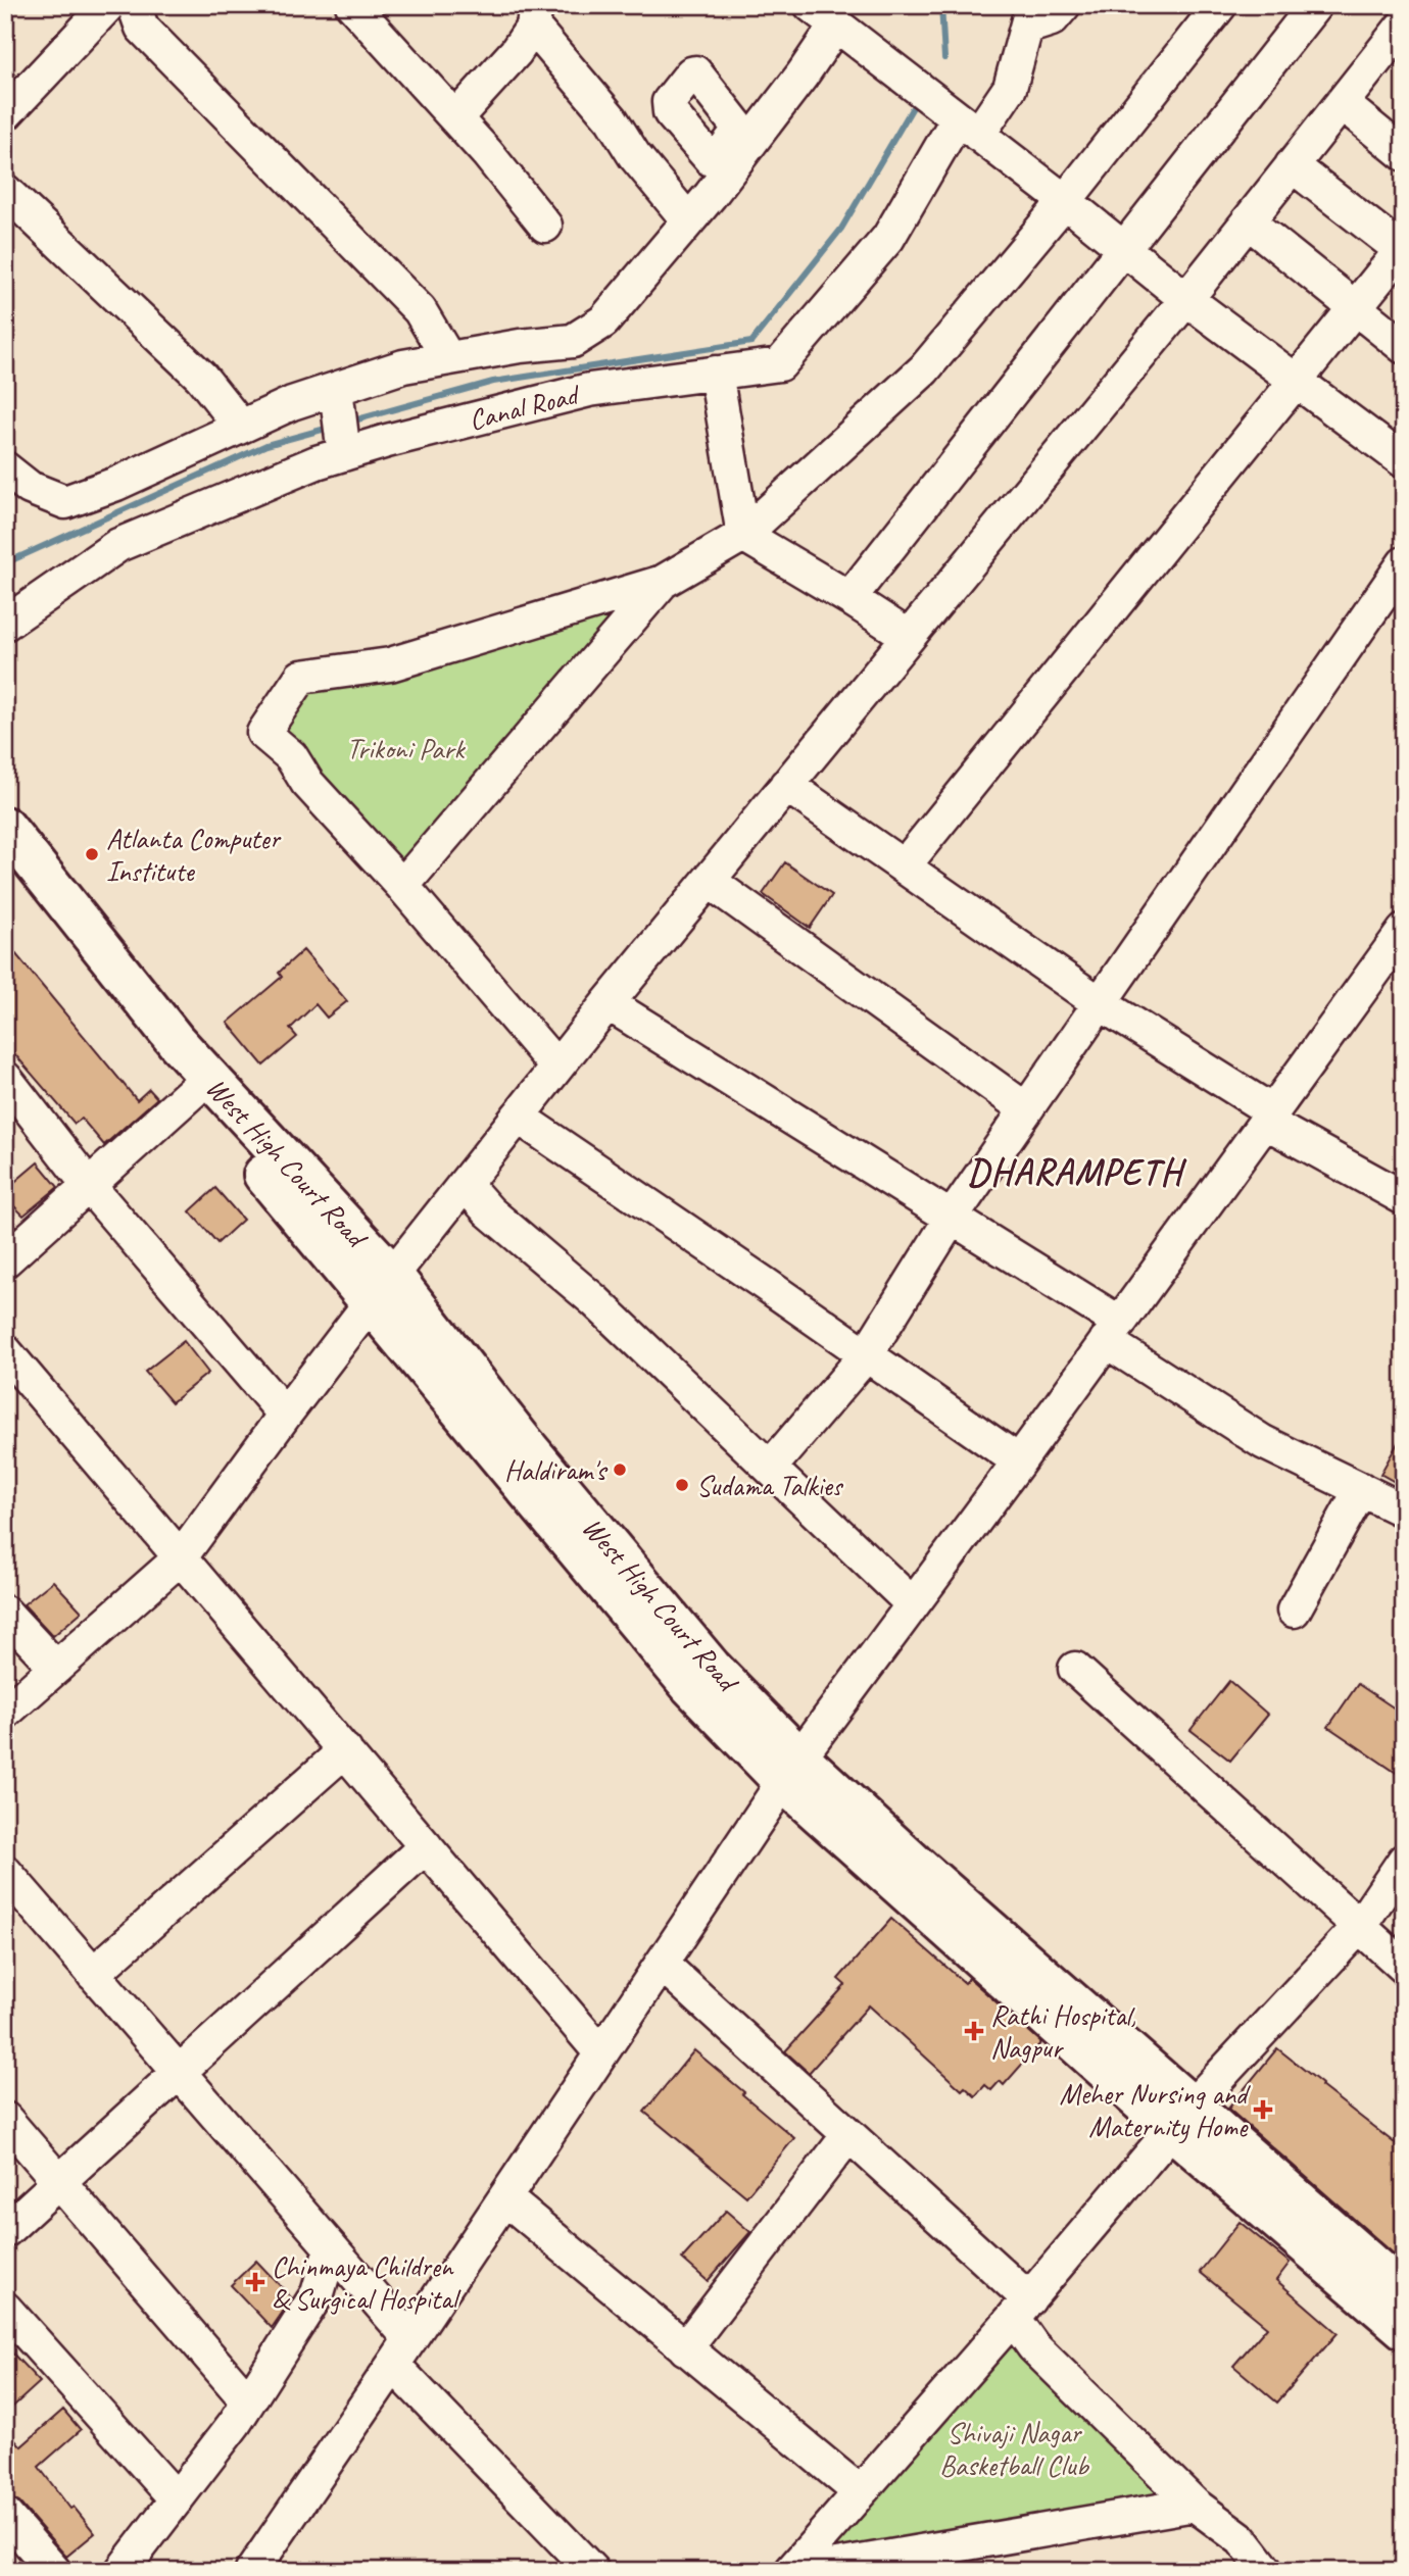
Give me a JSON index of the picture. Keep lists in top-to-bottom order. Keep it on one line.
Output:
{"streets":{"main road":["West High Court Road"],"street":["Canal Road"]},"districts":["DHARAMPETH"],"parks":["Trikoni Park","Shivaji Nagar Basketball Club"],"places":{"other":["Atlanta Computer Institute","Haldiram's","Sudama Talkies"],"health":["Rathi Hospital, Nagpur","Meher Nursing and Maternity Home","Chinmaya Children & Surgical Hospital"]}}
